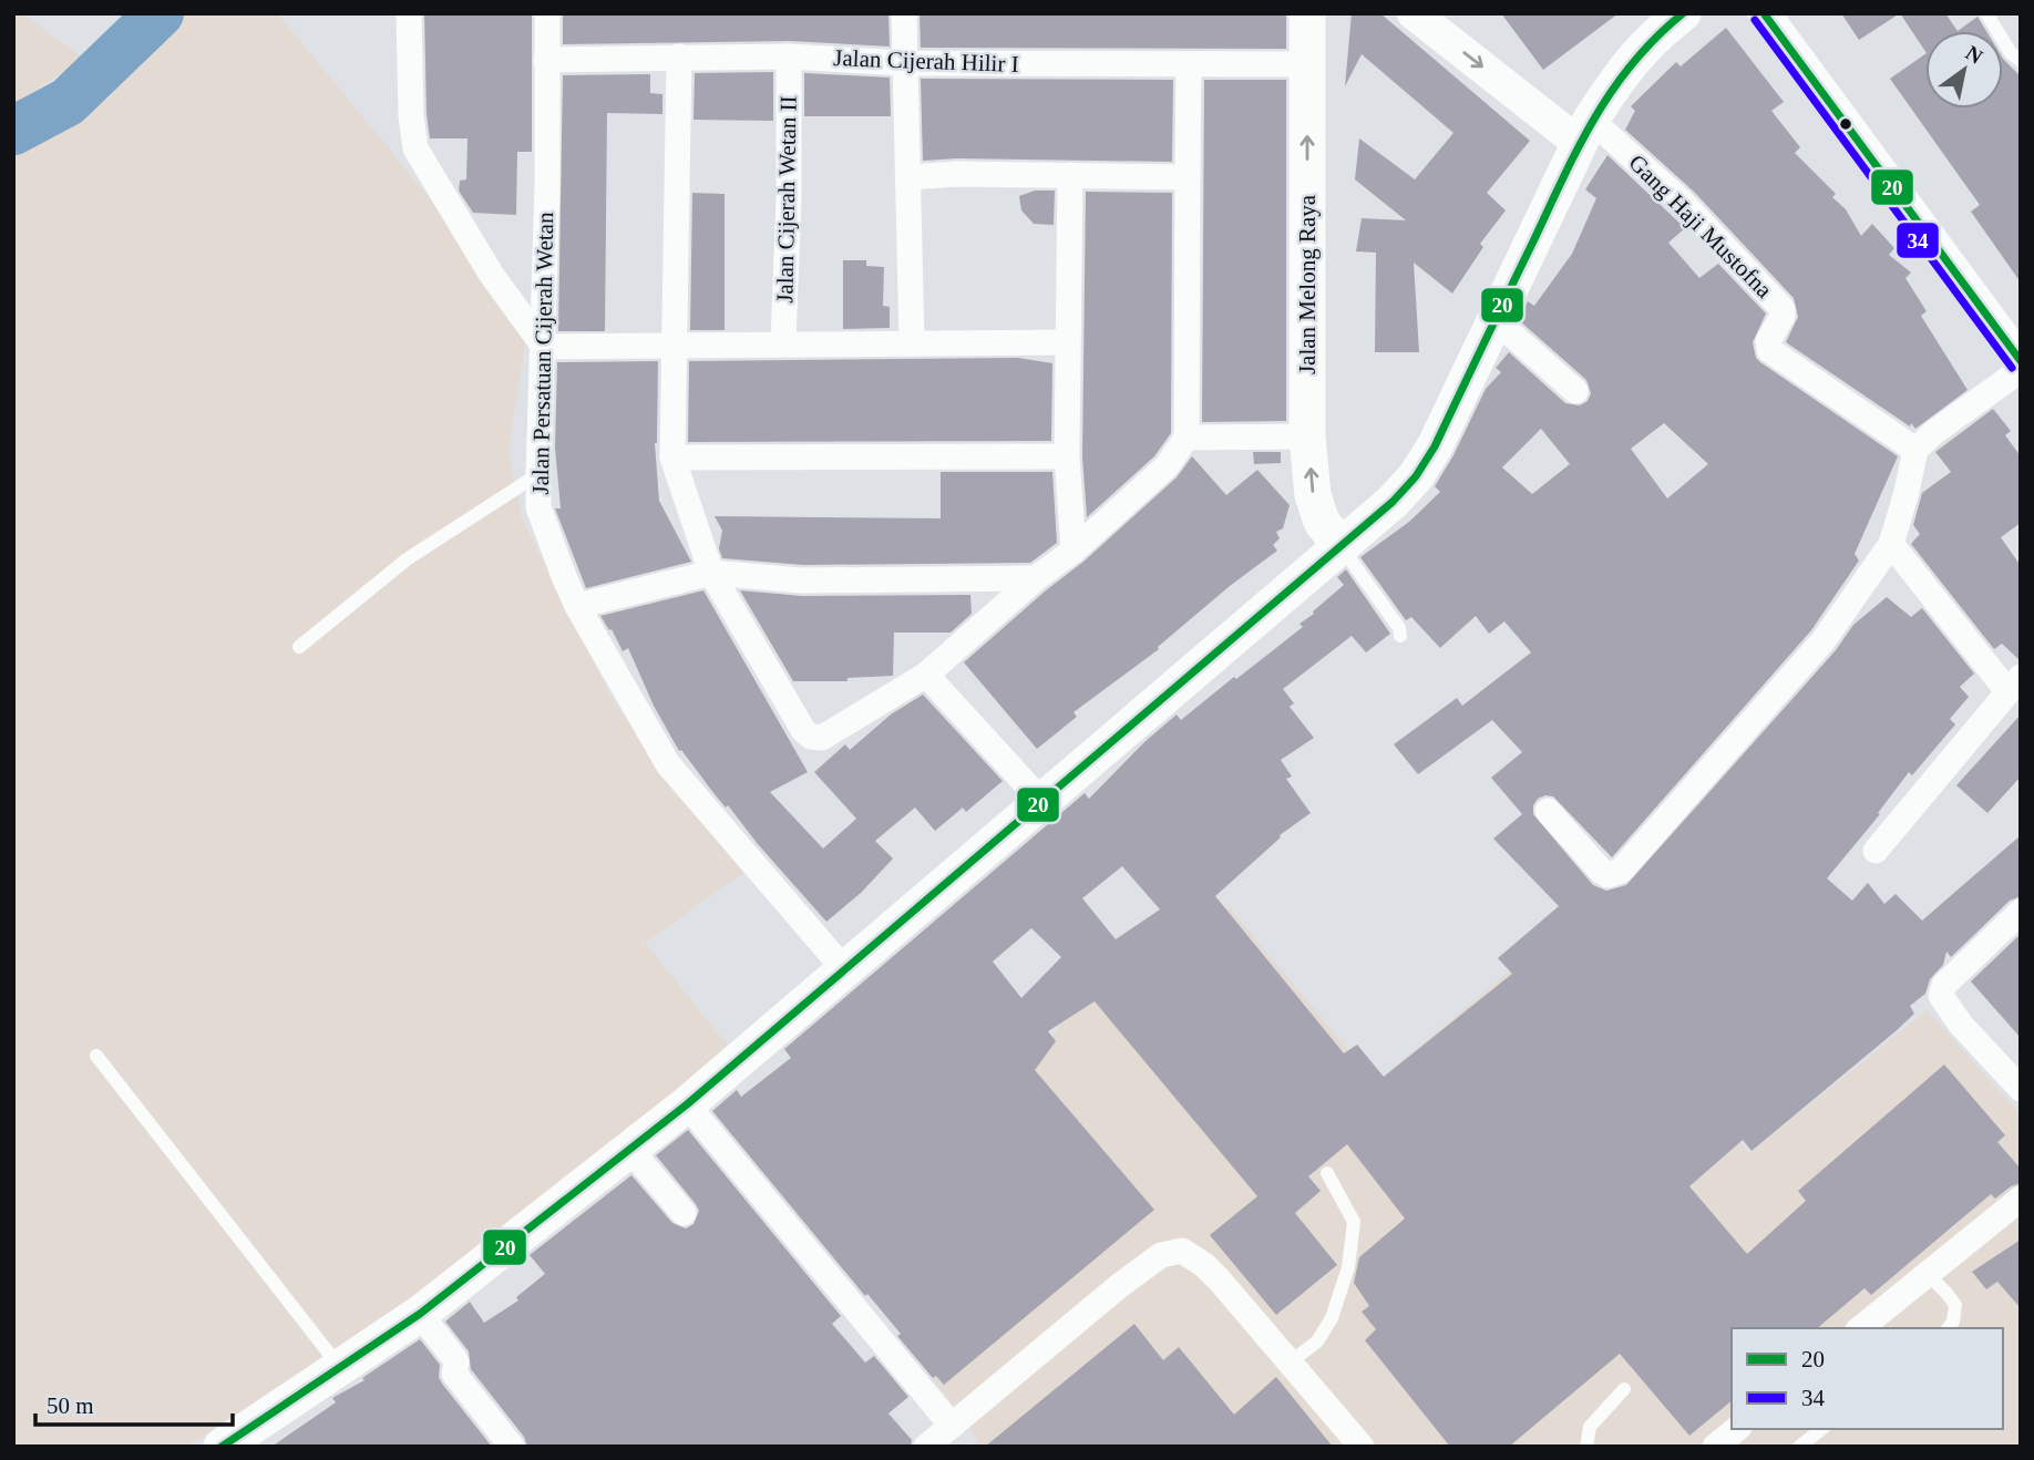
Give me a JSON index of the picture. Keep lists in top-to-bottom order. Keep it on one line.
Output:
{"streets":{"main road":["Jalan Melong Raya"],"street":["Jalan Cijerah Hilir I","Jalan Cijerah Wetan II","Gang Haji Mustofna","Jalan Persatuan Cijerah Wetan"]},"crossings":[["Jalan Cijerah Hilir I","Jalan Cijerah Wetan II"],["Jalan Cijerah Hilir I","Jalan Melong Raya"],["Jalan Cijerah Hilir I","Jalan Persatuan Cijerah Wetan"]],"one_way":["Jalan Melong Raya"],"lines":["transit line 20","transit line 34"],"legend":["20","34"],"scale_bar":"50 m","north":"top right"}
